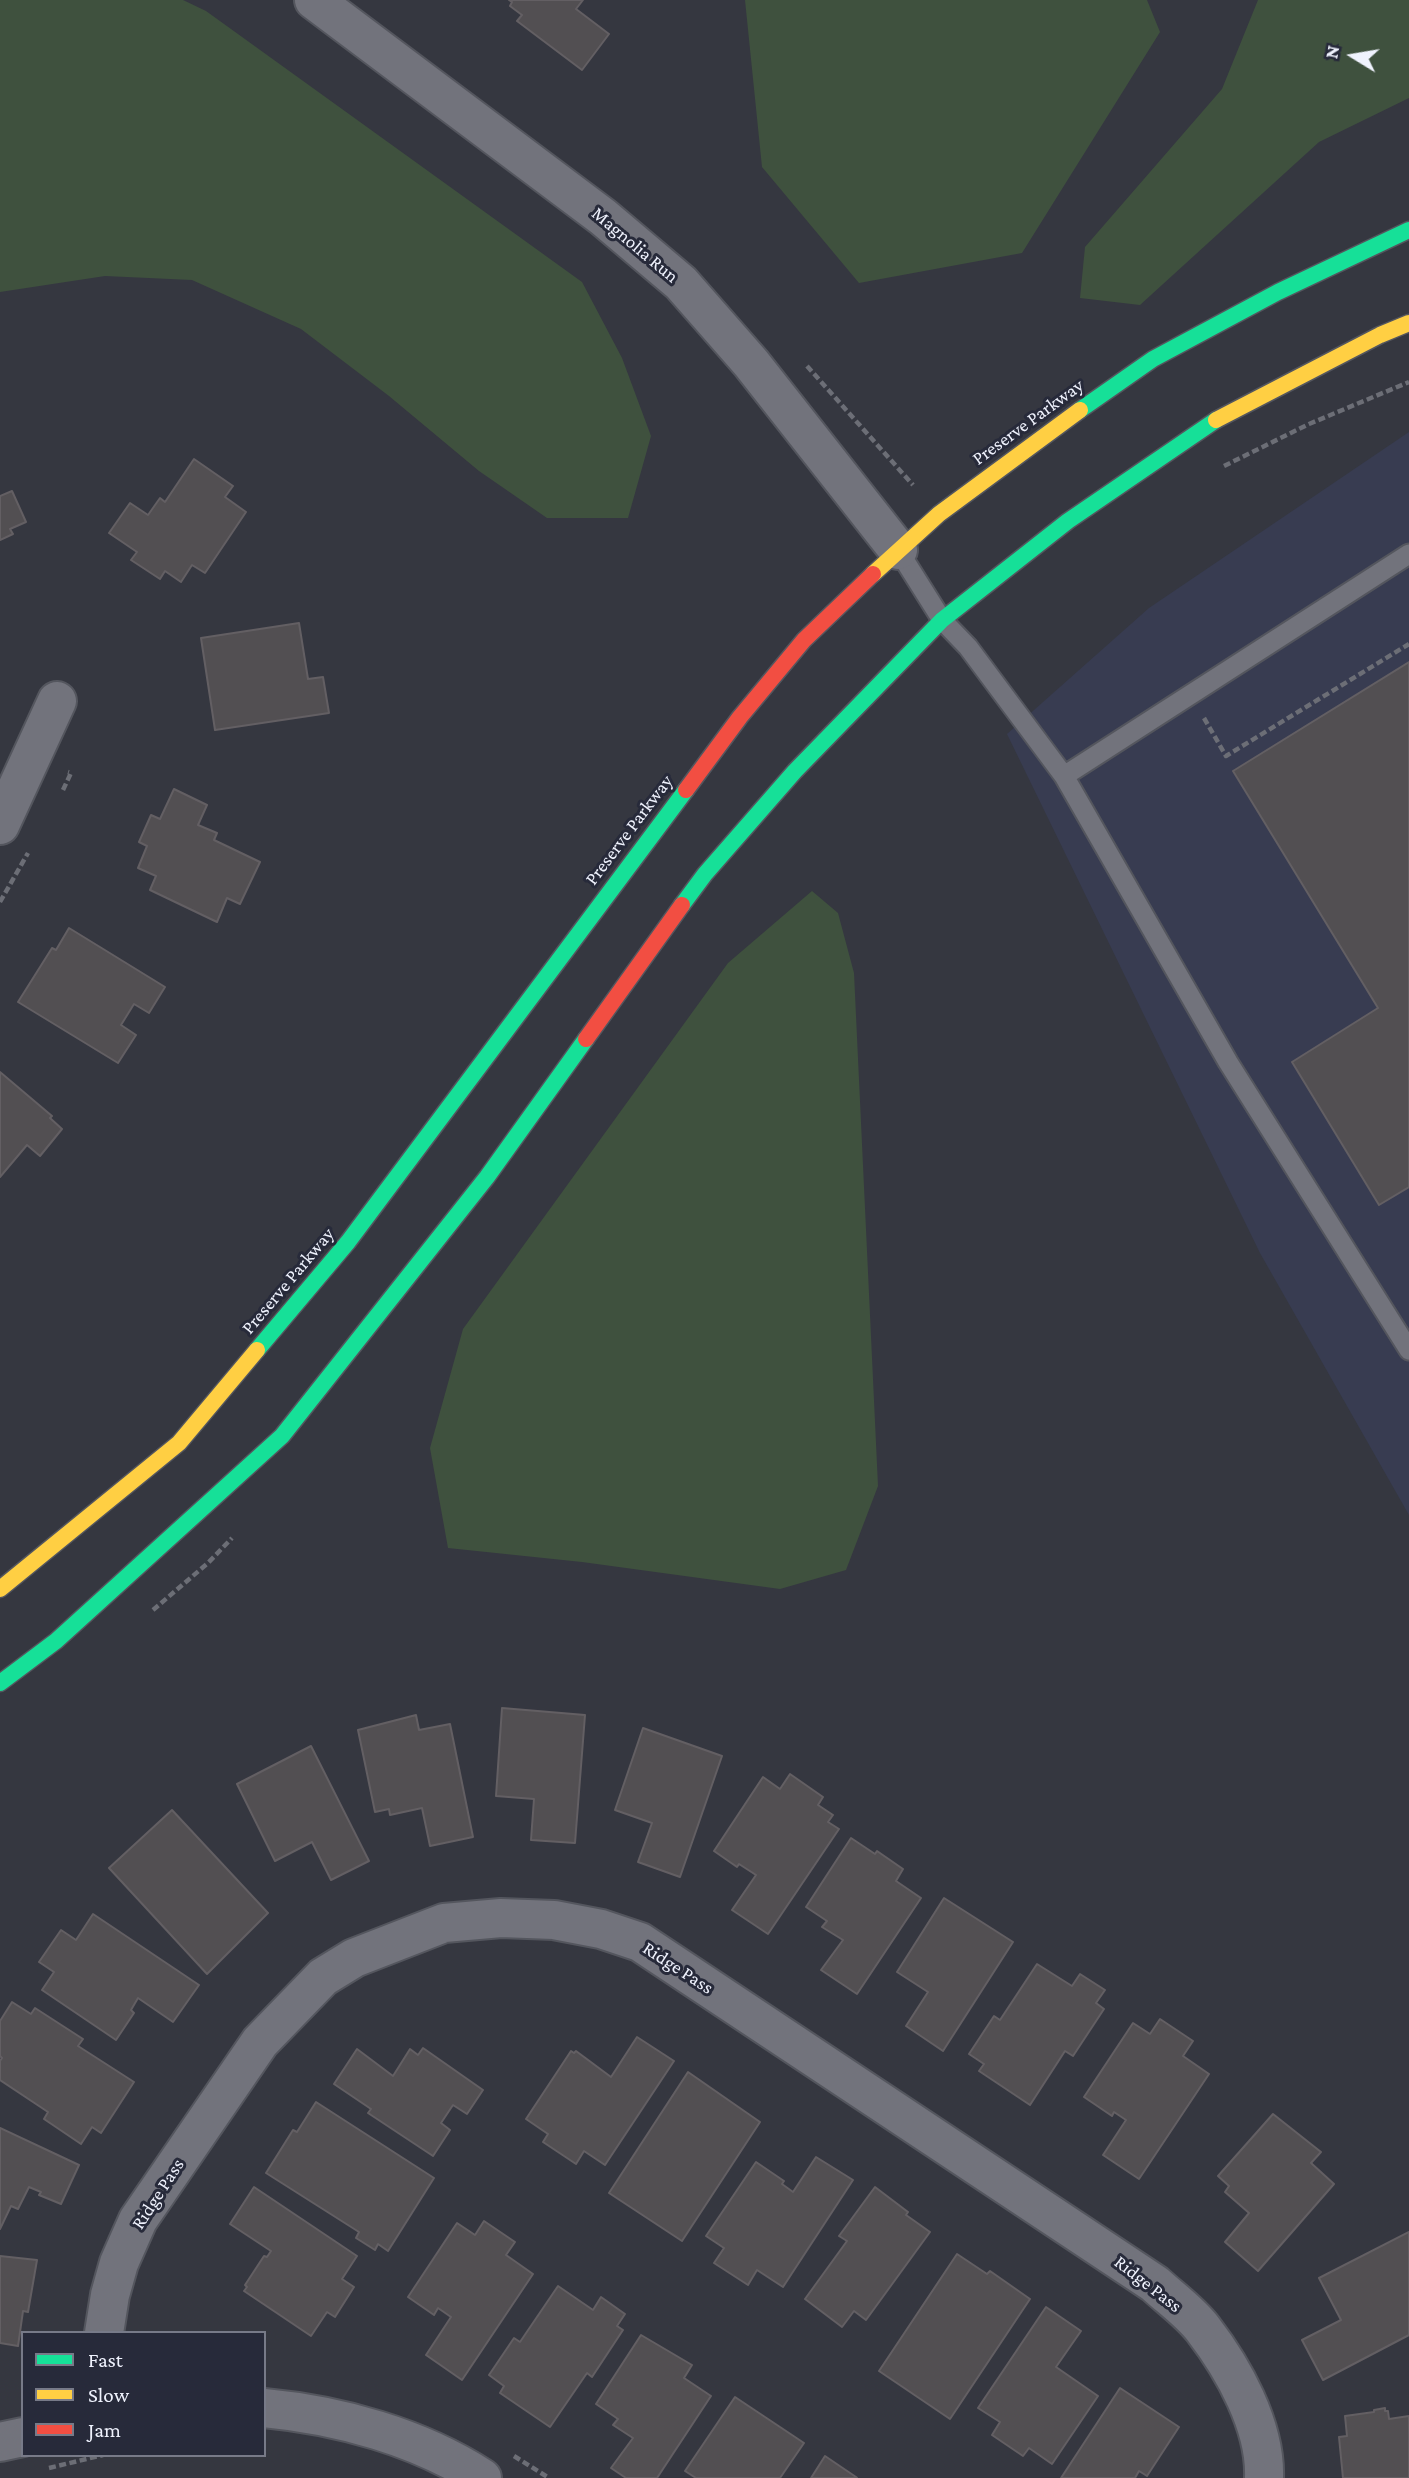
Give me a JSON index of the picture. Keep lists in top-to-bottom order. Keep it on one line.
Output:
{"streets":{"street":["Magnolia Run","Preserve Parkway","Ridge Pass"]},"crossings":[["Magnolia Run","Preserve Parkway"]],"legend":["Fast","Slow","Jam"],"north":"left"}
